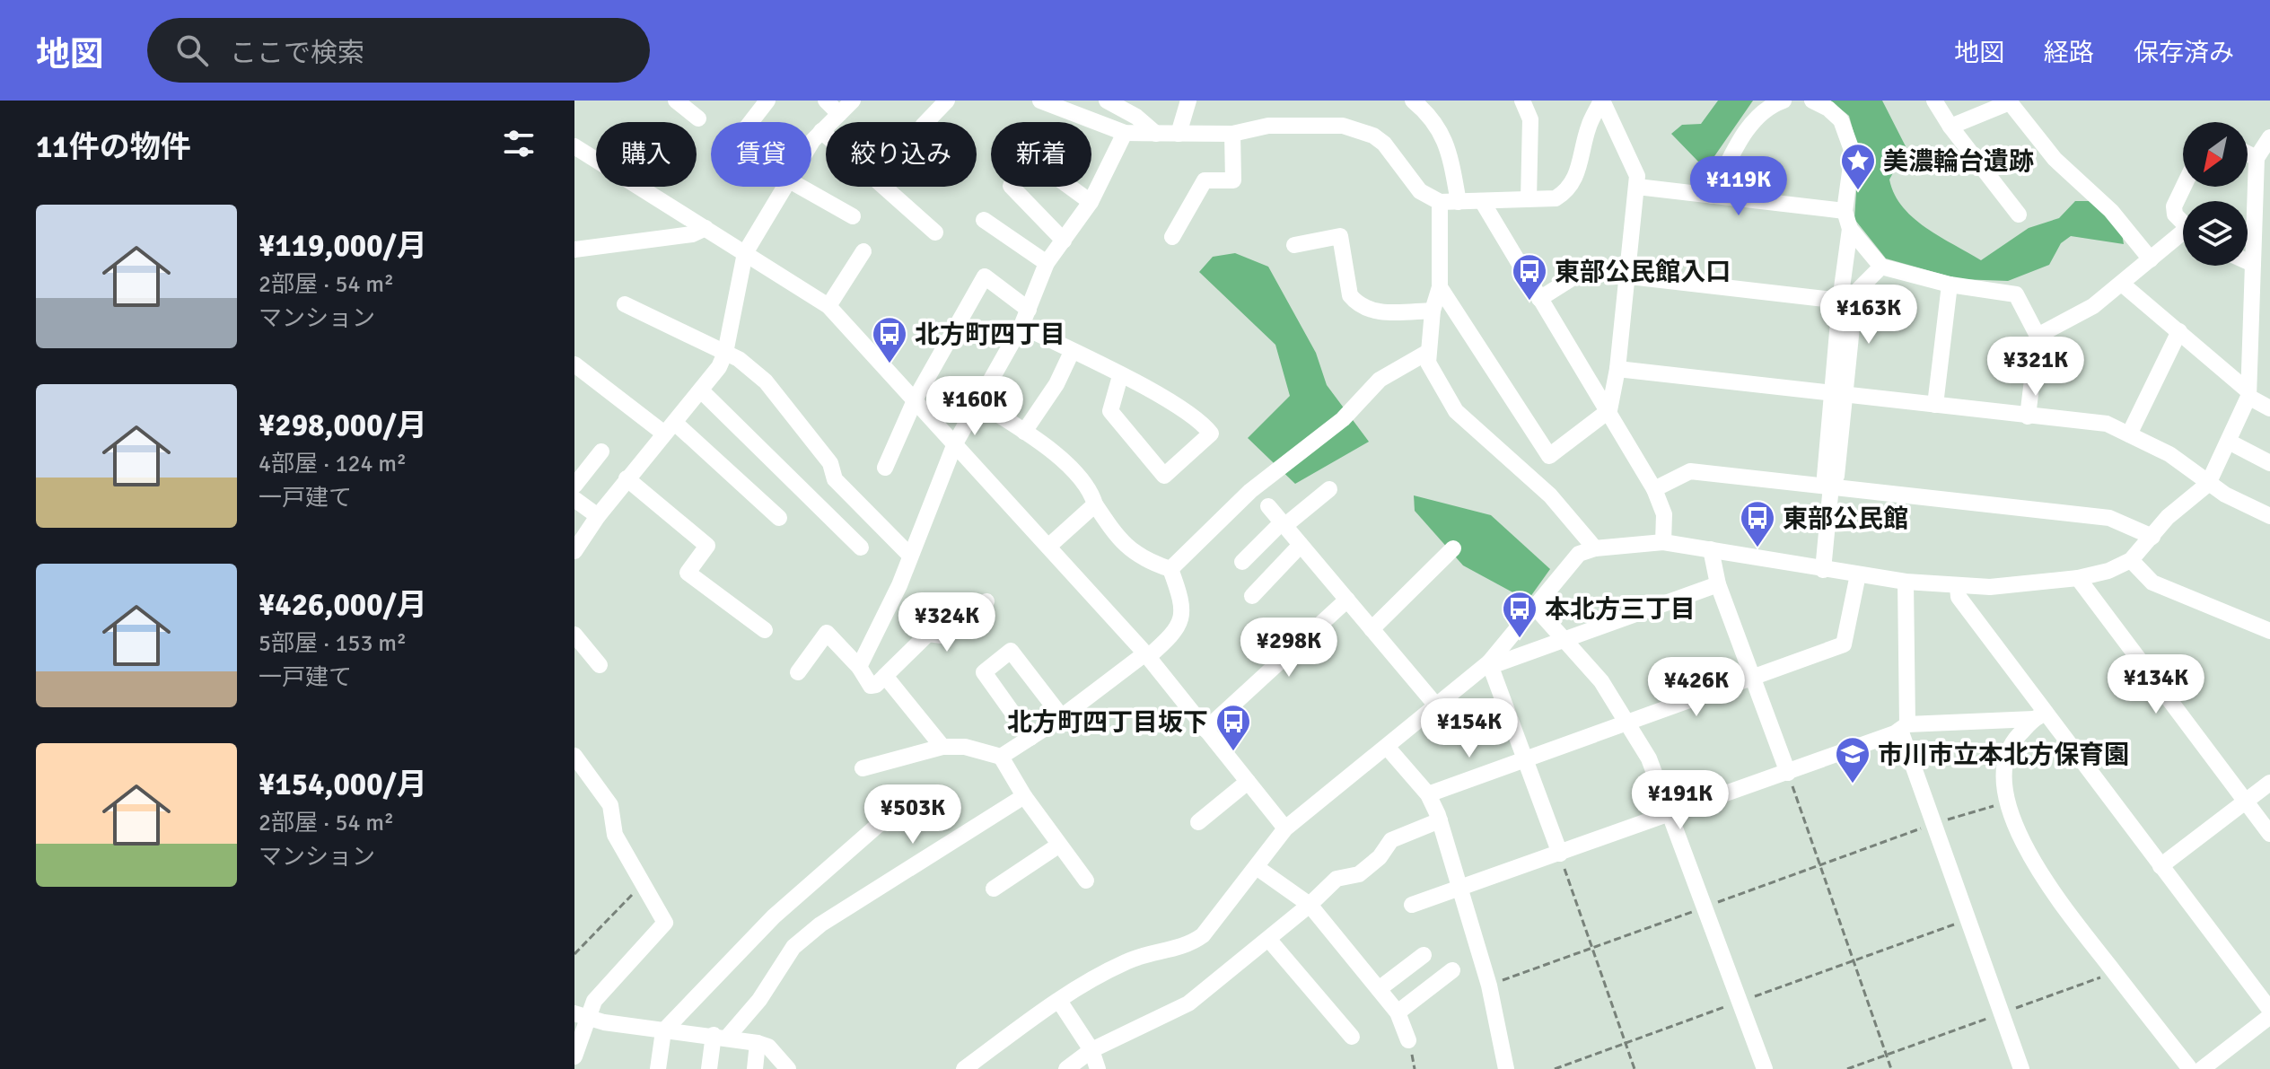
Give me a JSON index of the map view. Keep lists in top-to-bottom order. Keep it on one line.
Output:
{"places":{"place":["美濃輪台遺跡"],"bus stop":["東部公民館入口","北方町四丁目","東部公民館","本北方三丁目","北方町四丁目坂下"],"school or university":["市川市立本北方保育園"]},"north":"bottom left","page":{"header":"地図","search":"ここで検索","nav":["地図","経路","保存済み"],"heading":"11件の物件","chip":["購入","賃貸","絞り込み","新着"],"price":["¥119K","¥163K","¥321K","¥160K","¥324K","¥298K","¥134K","¥426K","¥154K","¥191K","¥503K"],"list":[{"name":"¥119,000/月","note":"2部屋 · 54 m² · マンション"},{"name":"¥298,000/月","note":"4部屋 · 124 m² · 一戸建て"},{"name":"¥426,000/月","note":"5部屋 · 153 m² · 一戸建て"},{"name":"¥154,000/月","note":"2部屋 · 54 m² · マンション"}]}}
